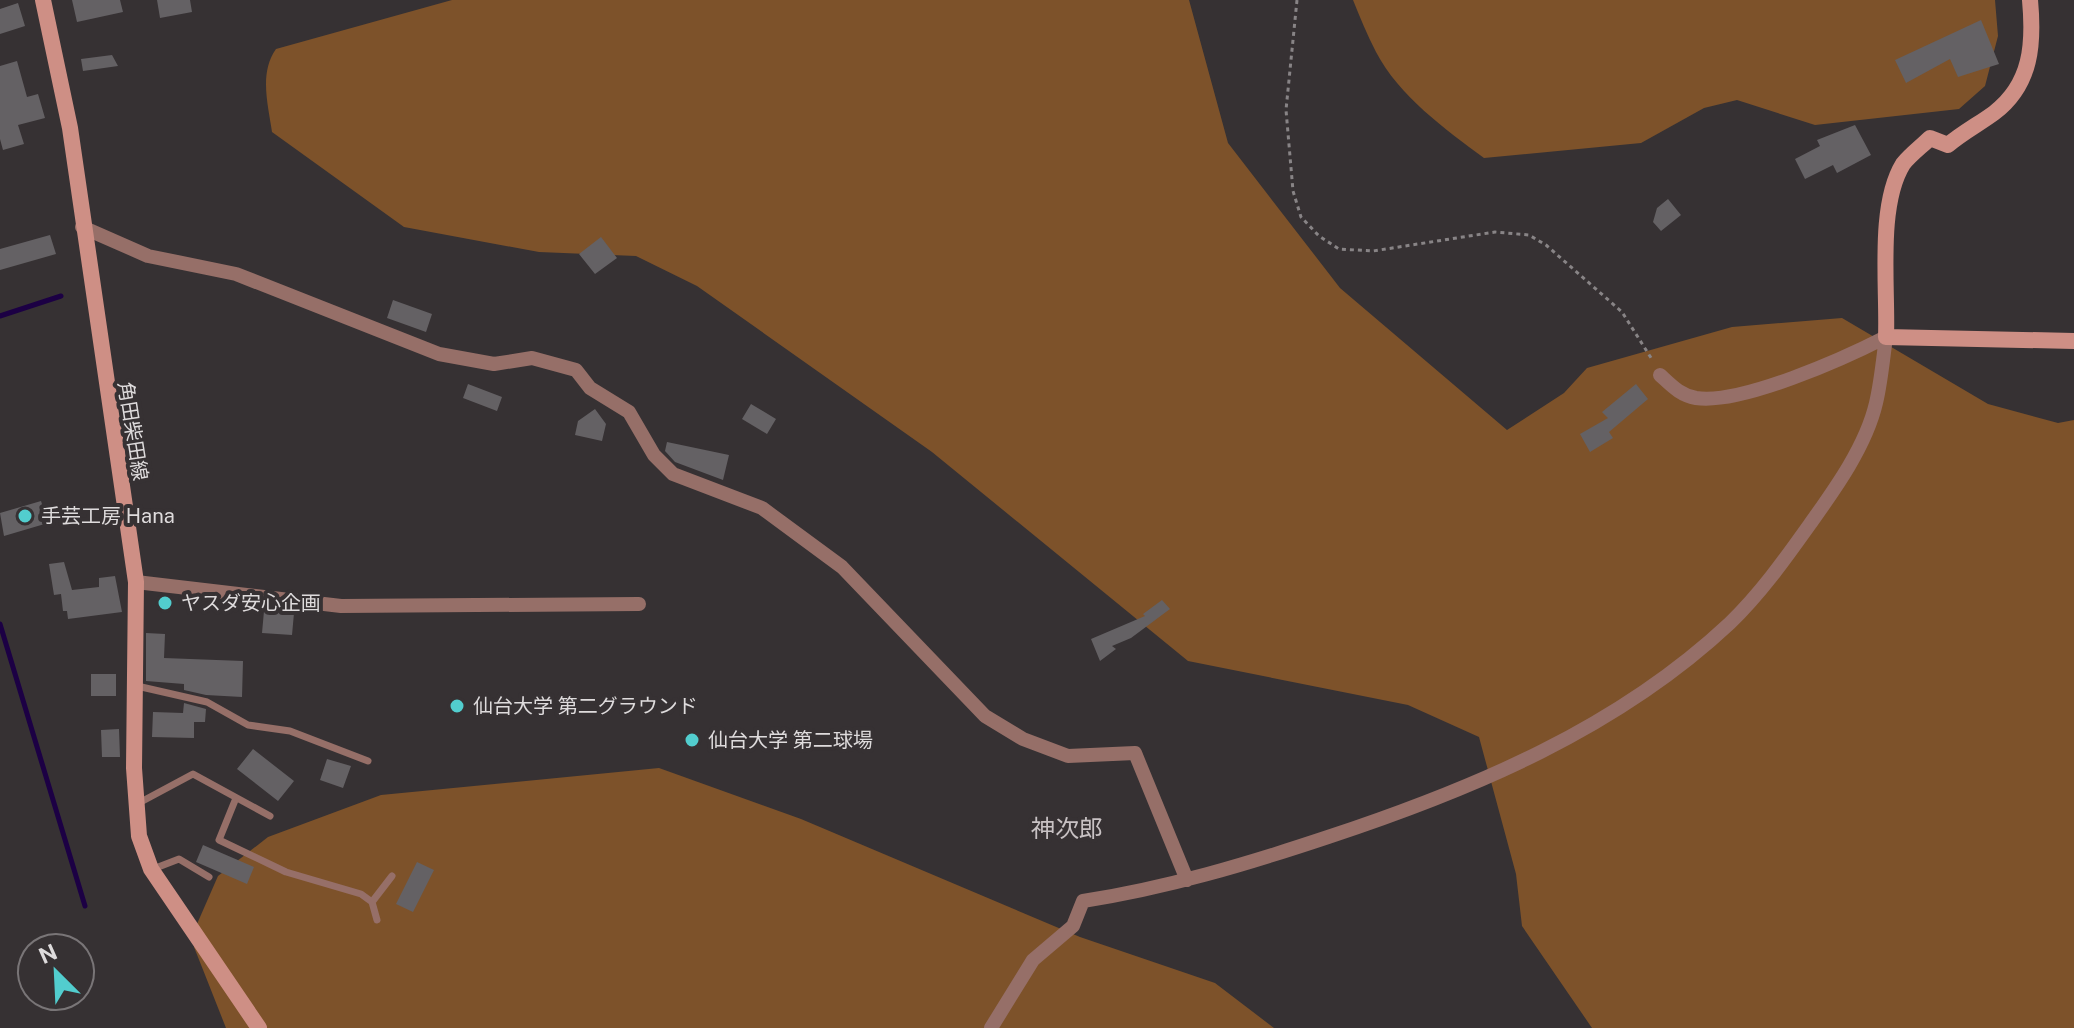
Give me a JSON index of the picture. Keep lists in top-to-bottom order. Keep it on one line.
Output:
{"streets":{"main road":["角田柴田線"]},"districts":["神次郎"],"places":["手芸工房 Hana","ヤスダ安心企画","仙台大学 第二グラウンド","仙台大学 第二球場"],"north":"top left"}
